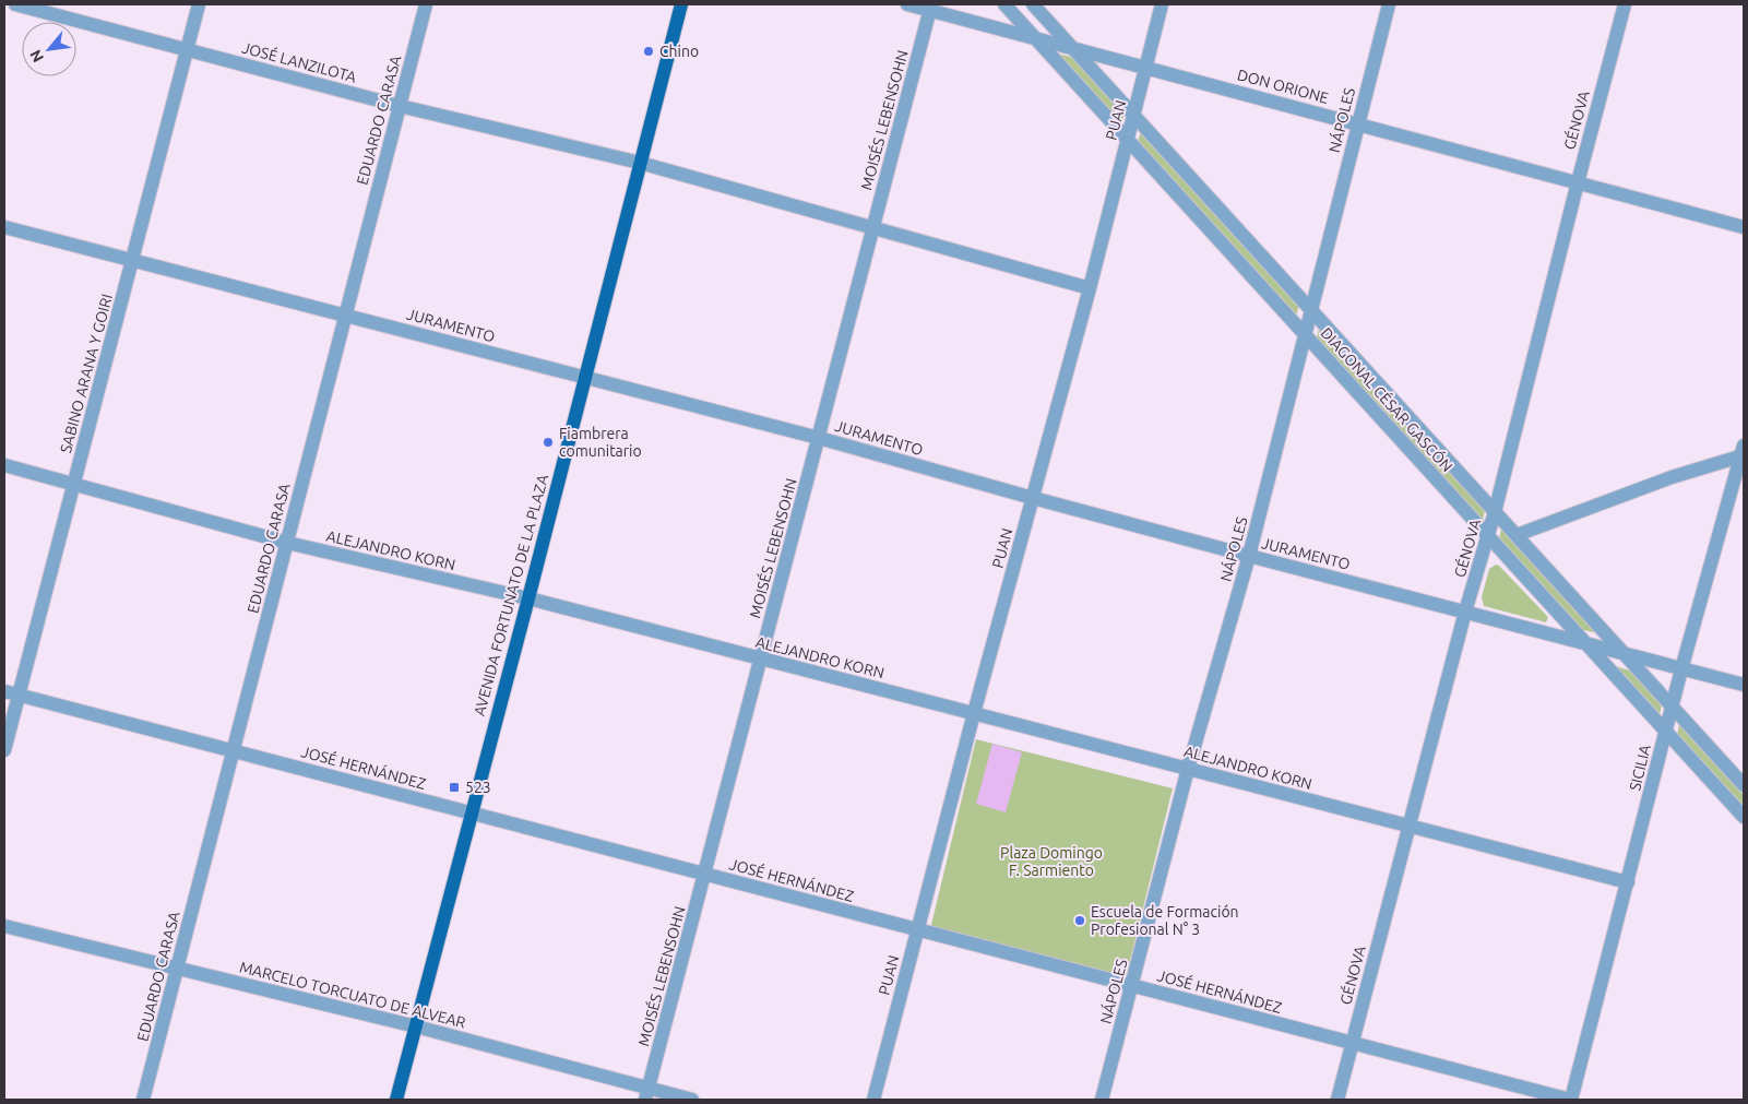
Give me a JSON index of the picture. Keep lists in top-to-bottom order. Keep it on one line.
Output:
{"streets":{"main road":["AVENIDA FORTUNATO DE LA PLAZA"],"street":["JOSÉ LANZILOTA","DON ORIONE","EDUARDO CARASA","MOISÉS LEBENSOHN","PUAN","NÁPOLES","GÉNOVA","JURAMENTO","SABINO ARANA Y GOIRI","DIAGONAL CÉSAR GASCÓN","ALEJANDRO KORN","JOSÉ HERNÁNDEZ","SICILIA","MARCELO TORCUATO DE ALVEAR"]},"crossings":[["JOSÉ LANZILOTA","EDUARDO CARASA"],["JOSÉ LANZILOTA","MOISÉS LEBENSOHN"],["JOSÉ LANZILOTA","PUAN"],["JOSÉ LANZILOTA","SABINO ARANA Y GOIRI"],["JOSÉ LANZILOTA","AVENIDA FORTUNATO DE LA PLAZA"],["DON ORIONE","MOISÉS LEBENSOHN"],["DON ORIONE","PUAN"],["DON ORIONE","NÁPOLES"],["DON ORIONE","GÉNOVA"],["DON ORIONE","DIAGONAL CÉSAR GASCÓN"],["EDUARDO CARASA","JURAMENTO"],["EDUARDO CARASA","ALEJANDRO KORN"],["EDUARDO CARASA","JOSÉ HERNÁNDEZ"],["EDUARDO CARASA","MARCELO TORCUATO DE ALVEAR"],["MOISÉS LEBENSOHN","JURAMENTO"],["MOISÉS LEBENSOHN","ALEJANDRO KORN"],["MOISÉS LEBENSOHN","JOSÉ HERNÁNDEZ"],["MOISÉS LEBENSOHN","MARCELO TORCUATO DE ALVEAR"],["PUAN","JURAMENTO"],["PUAN","DIAGONAL CÉSAR GASCÓN"],["PUAN","ALEJANDRO KORN"],["PUAN","JOSÉ HERNÁNDEZ"],["NÁPOLES","JURAMENTO"],["NÁPOLES","DIAGONAL CÉSAR GASCÓN"],["NÁPOLES","ALEJANDRO KORN"],["NÁPOLES","JOSÉ HERNÁNDEZ"],["GÉNOVA","JURAMENTO"],["GÉNOVA","DIAGONAL CÉSAR GASCÓN"],["GÉNOVA","ALEJANDRO KORN"],["GÉNOVA","JOSÉ HERNÁNDEZ"],["JURAMENTO","SABINO ARANA Y GOIRI"],["JURAMENTO","DIAGONAL CÉSAR GASCÓN"],["JURAMENTO","AVENIDA FORTUNATO DE LA PLAZA"],["JURAMENTO","SICILIA"],["SABINO ARANA Y GOIRI","ALEJANDRO KORN"],["SABINO ARANA Y GOIRI","JOSÉ HERNÁNDEZ"],["DIAGONAL CÉSAR GASCÓN","SICILIA"],["ALEJANDRO KORN","AVENIDA FORTUNATO DE LA PLAZA"],["ALEJANDRO KORN","SICILIA"],["AVENIDA FORTUNATO DE LA PLAZA","JOSÉ HERNÁNDEZ"],["AVENIDA FORTUNATO DE LA PLAZA","MARCELO TORCUATO DE ALVEAR"],["JOSÉ HERNÁNDEZ","SICILIA"]],"parks":["Plaza Domingo F. Sarmiento"],"places":{"other":["Chino","Fiambrera comunitario","Escuela de Formación Profesional N° 3"],"transit":["523"]},"north":"bottom left"}
